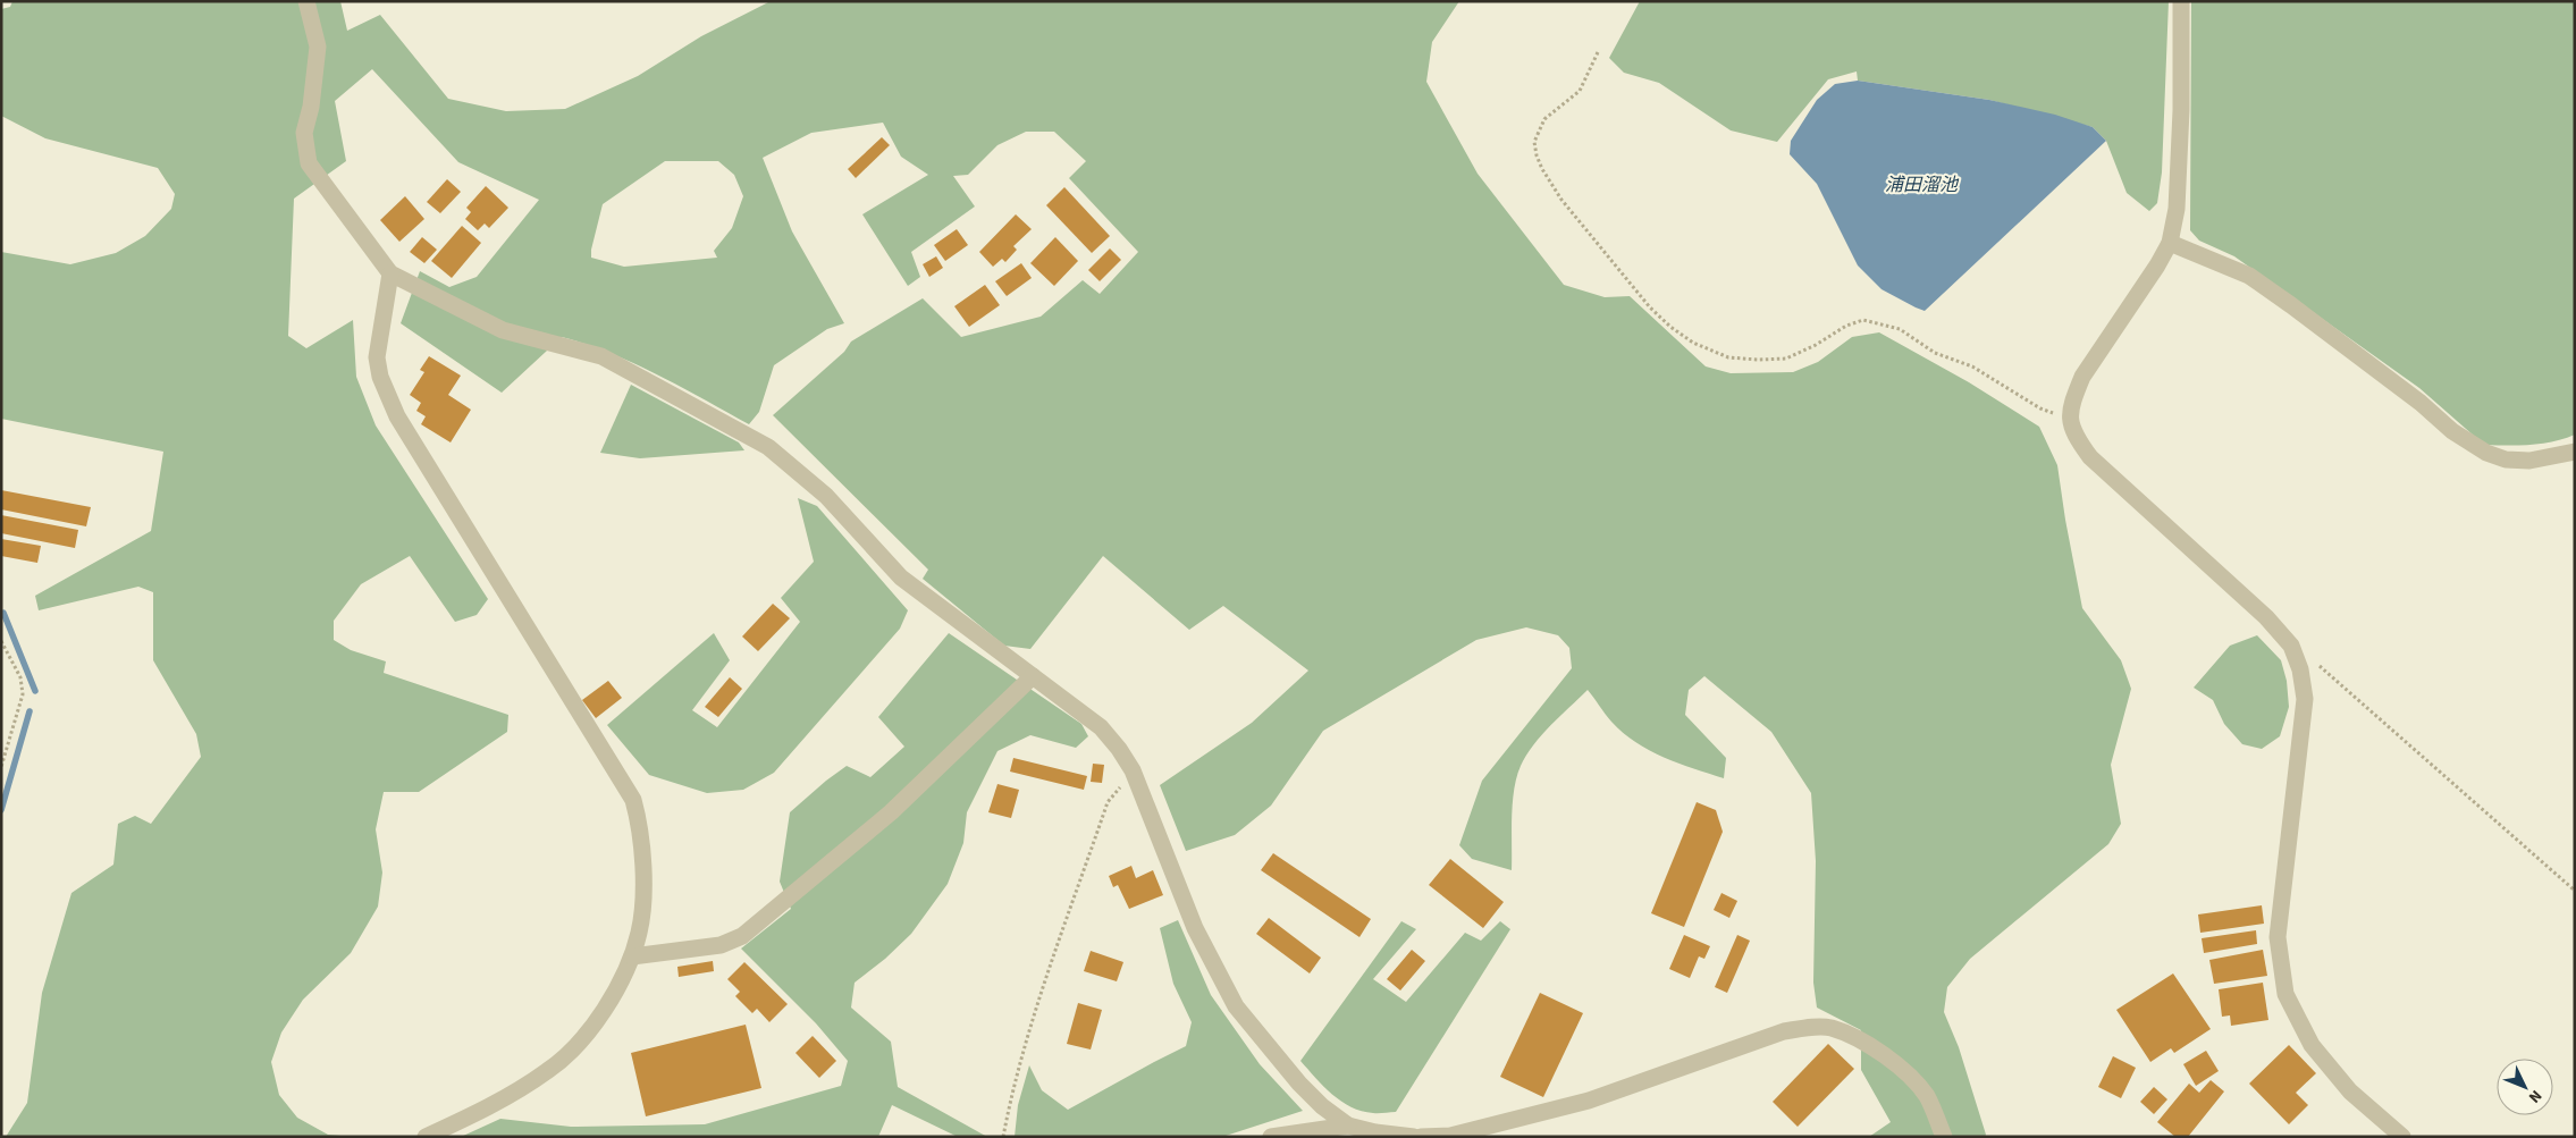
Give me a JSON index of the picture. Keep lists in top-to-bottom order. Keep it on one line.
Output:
{"water":["浦田溜池"],"north":"bottom right"}
